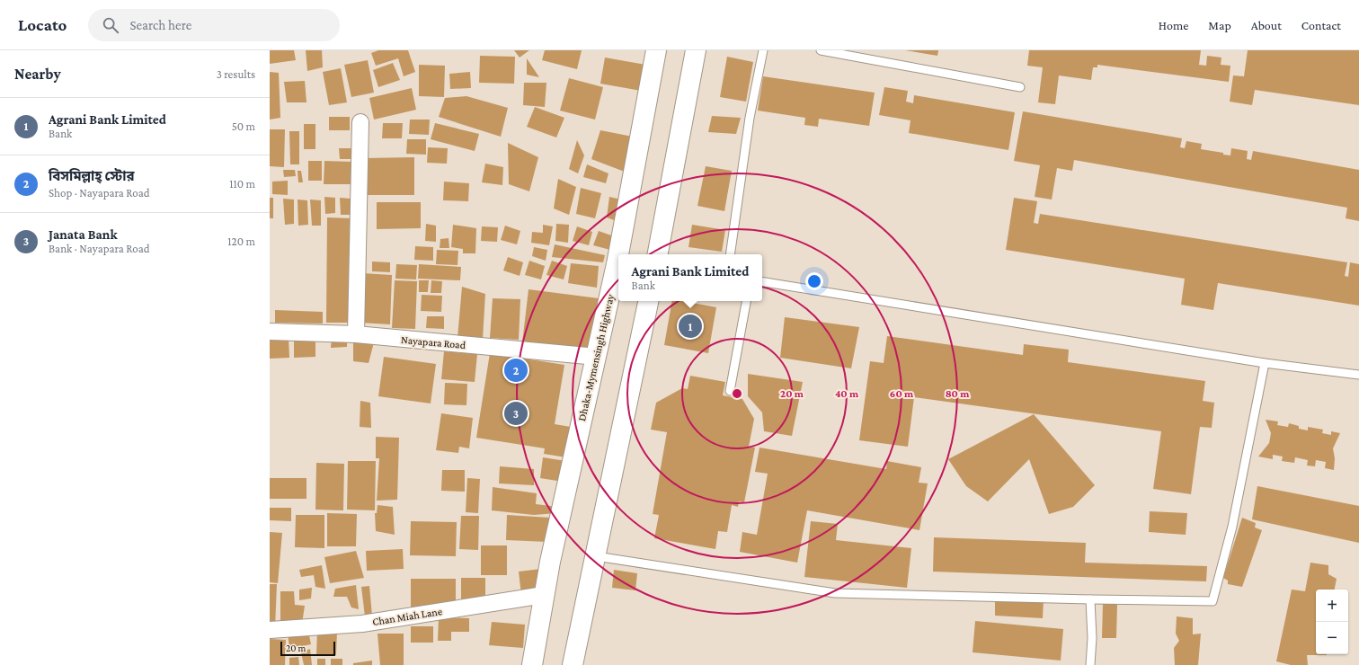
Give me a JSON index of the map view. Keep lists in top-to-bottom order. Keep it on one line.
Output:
{"streets":{"main road":["Dhaka-Mymensingh Highway"],"street":["Nayapara Road","Chan Miah Lane"]},"crossings":[["Nayapara Road","Dhaka-Mymensingh Highway"],["Dhaka-Mymensingh Highway","Chan Miah Lane"]],"scale_bar":"20 m","page":{"header":"Locato","search":"Search here","nav":["Home","Map","About","Contact"],"heading":["Nearby","3 results"],"list":[{"mark":"1","name":"Agrani Bank Limited","note":"Bank","value":"50 m"},{"mark":"2","name":"বিসমিল্লাহ্ স্টোর","note":"Shop · Nayapara Road","value":"110 m"},{"mark":"3","name":"Janata Bank","note":"Bank · Nayapara Road","value":"120 m"}],"popup":["Agrani Bank Limited","Bank"],"pins":["1","2","3"],"map_buttons":["+","−"],"scale":"20 m"},"rings":["20 m","40 m","60 m","80 m"]}
